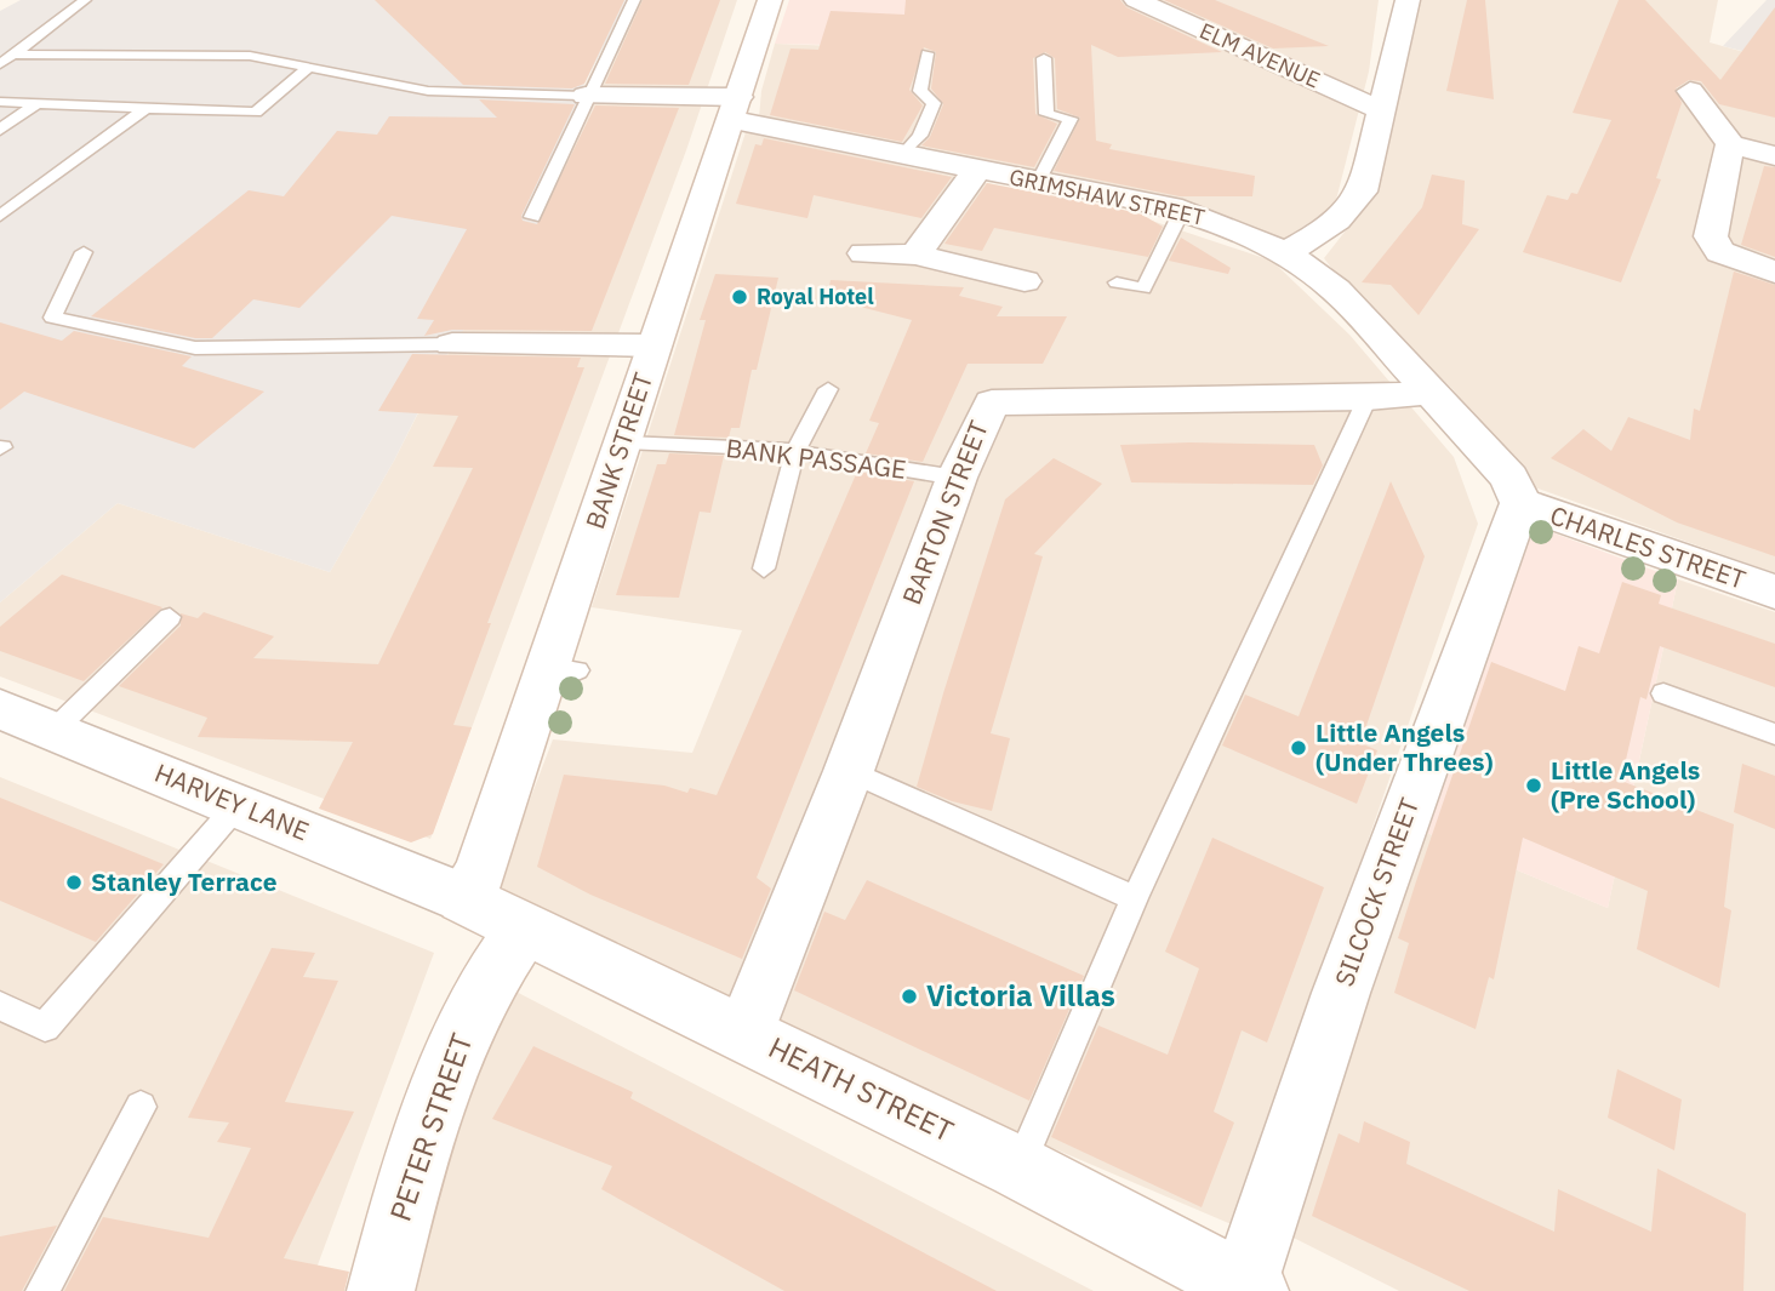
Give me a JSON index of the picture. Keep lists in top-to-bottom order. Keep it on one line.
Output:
{"streets":{"street":["ELM AVENUE","GRIMSHAW STREET","BANK STREET","BARTON STREET","CHARLES STREET","HARVEY LANE","SILCOCK STREET","HEATH STREET","PETER STREET"],"lane":["BANK PASSAGE"]},"crossings":[["GRIMSHAW STREET","BANK STREET"],["GRIMSHAW STREET","BARTON STREET"],["GRIMSHAW STREET","CHARLES STREET"],["GRIMSHAW STREET","SILCOCK STREET"],["BANK STREET","BANK PASSAGE"],["BANK STREET","HARVEY LANE"],["BANK STREET","HEATH STREET"],["BANK PASSAGE","BARTON STREET"],["BARTON STREET","HEATH STREET"],["CHARLES STREET","SILCOCK STREET"],["HARVEY LANE","HEATH STREET"],["SILCOCK STREET","HEATH STREET"],["HEATH STREET","PETER STREET"]],"places":["Royal Hotel","Little Angels (Under Threes)","Little Angels (Pre School)","Stanley Terrace","Victoria Villas"]}
